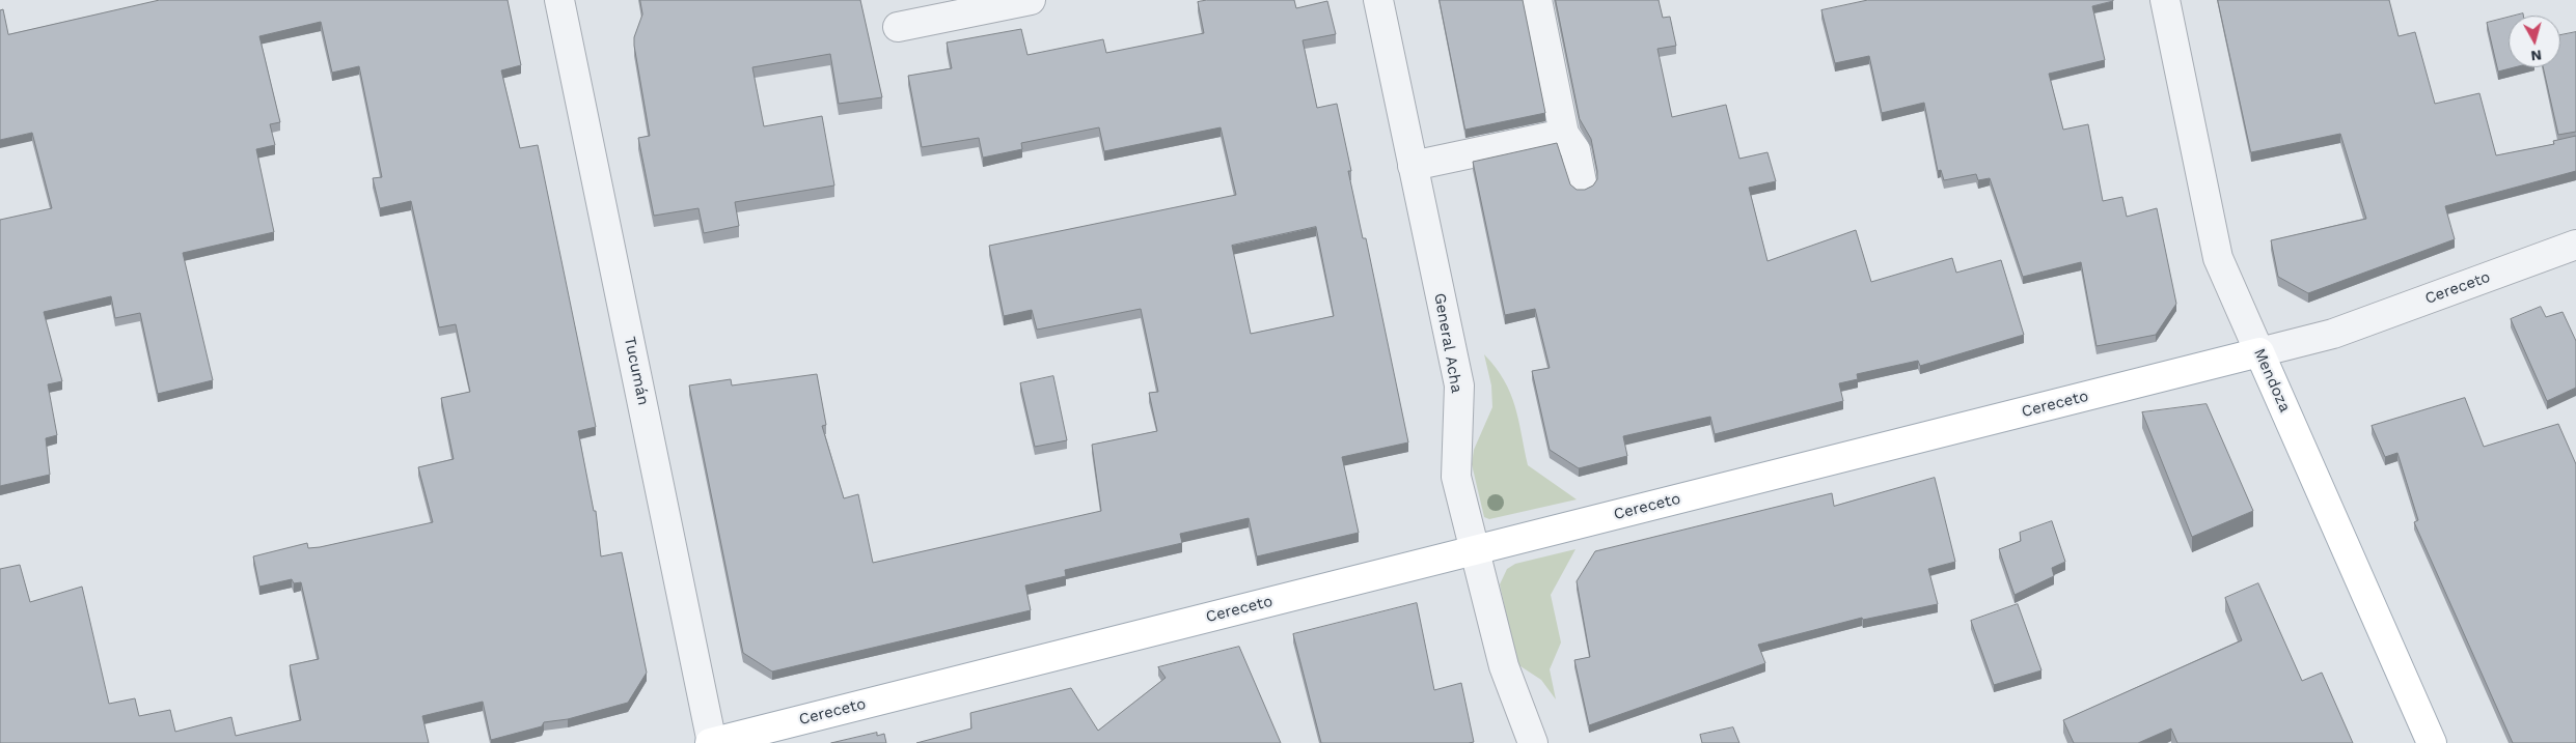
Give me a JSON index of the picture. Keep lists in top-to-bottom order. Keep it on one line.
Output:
{"streets":{"main road":["Cereceto","Mendoza"],"street":["General Acha","Tucumán"]},"crossings":[["Cereceto","General Acha"],["Cereceto","Tucumán"],["Cereceto","Mendoza"]],"north":"bottom"}
